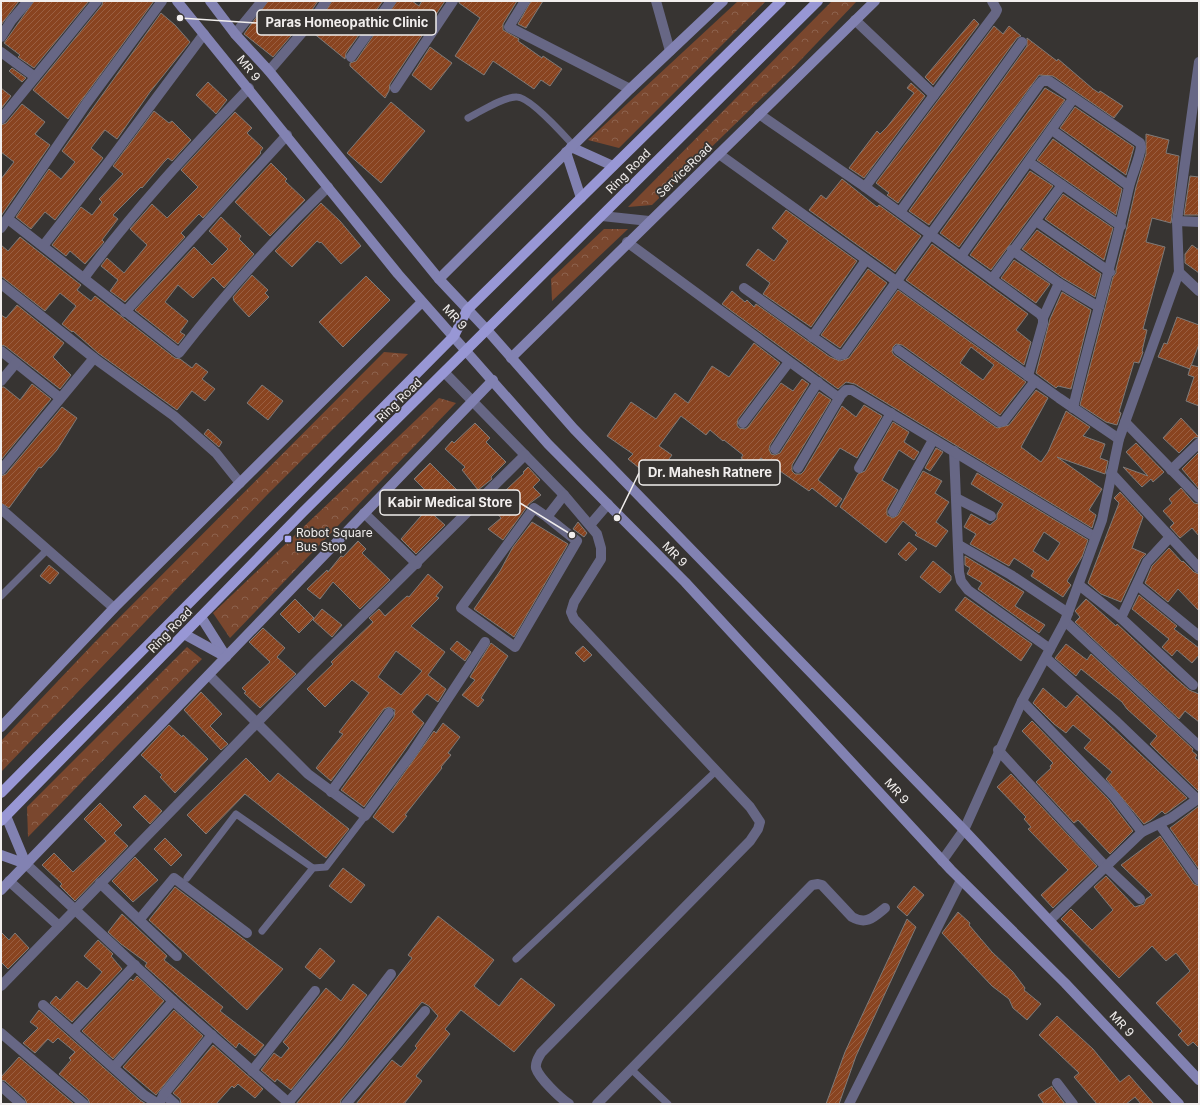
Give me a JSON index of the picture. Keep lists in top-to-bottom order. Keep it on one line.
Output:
{"streets":{"main road":["Ring Road"],"street":["MR 9","ServiceRoad"]},"crossings":[["MR 9","ServiceRoad"],["MR 9","Ring Road"]],"places":{"other":["Paras Homeopathic Clinic","Dr. Mahesh Ratnere","Kabir Medical Store"],"transit":["Robot Square Bus Stop"]}}
